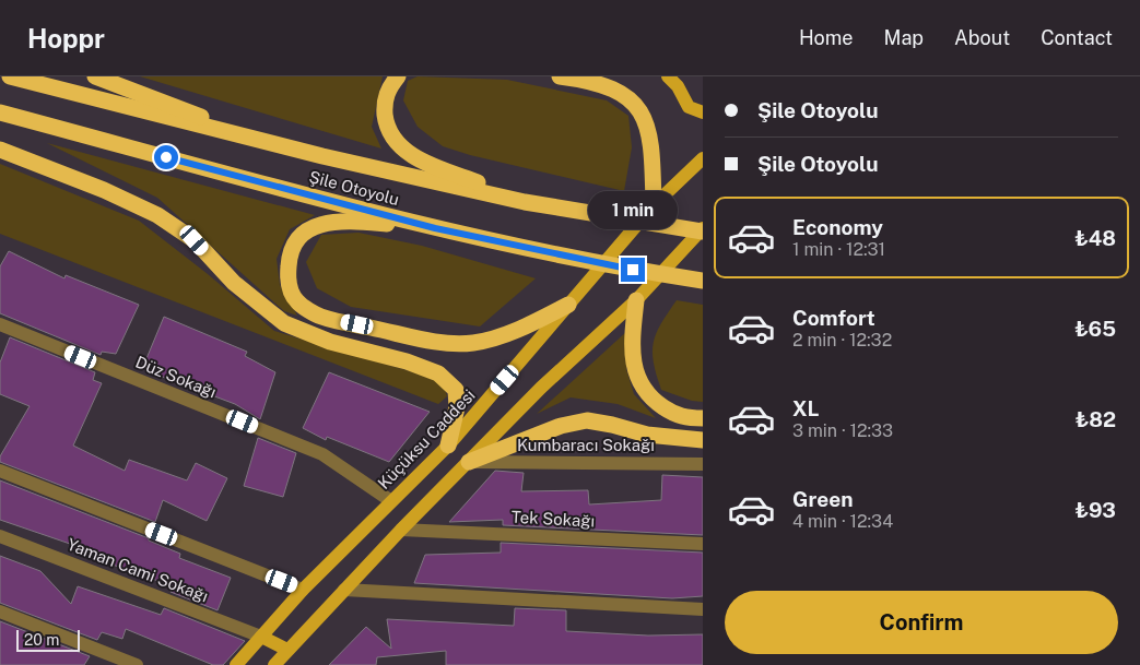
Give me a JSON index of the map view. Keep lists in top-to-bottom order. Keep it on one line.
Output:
{"streets":{"highway":["Şile Otoyolu"],"main road":["Küçüksu Caddesi"],"street":["Düz Sokağı","Kumbaracı Sokağı","Tek Sokağı","Yaman Cami Sokağı"]},"crossings":[["Düz Sokağı","Küçüksu Caddesi"],["Küçüksu Caddesi","Yaman Cami Sokağı"]],"scale_bar":"20 m","page":{"header":"Hoppr","nav":["Home","Map","About","Contact"],"banner":["Şile Otoyolu","Şile Otoyolu"],"bubble":"1 min","list":[{"name":"Economy","note":"1 min · 12:31","value":"₺48"},{"name":"Comfort","note":"2 min · 12:32","value":"₺65"},{"name":"XL","note":"3 min · 12:33","value":"₺82"},{"name":"Green","note":"4 min · 12:34","value":"₺93"}],"buttons":"Confirm","scale":"20 m"}}
